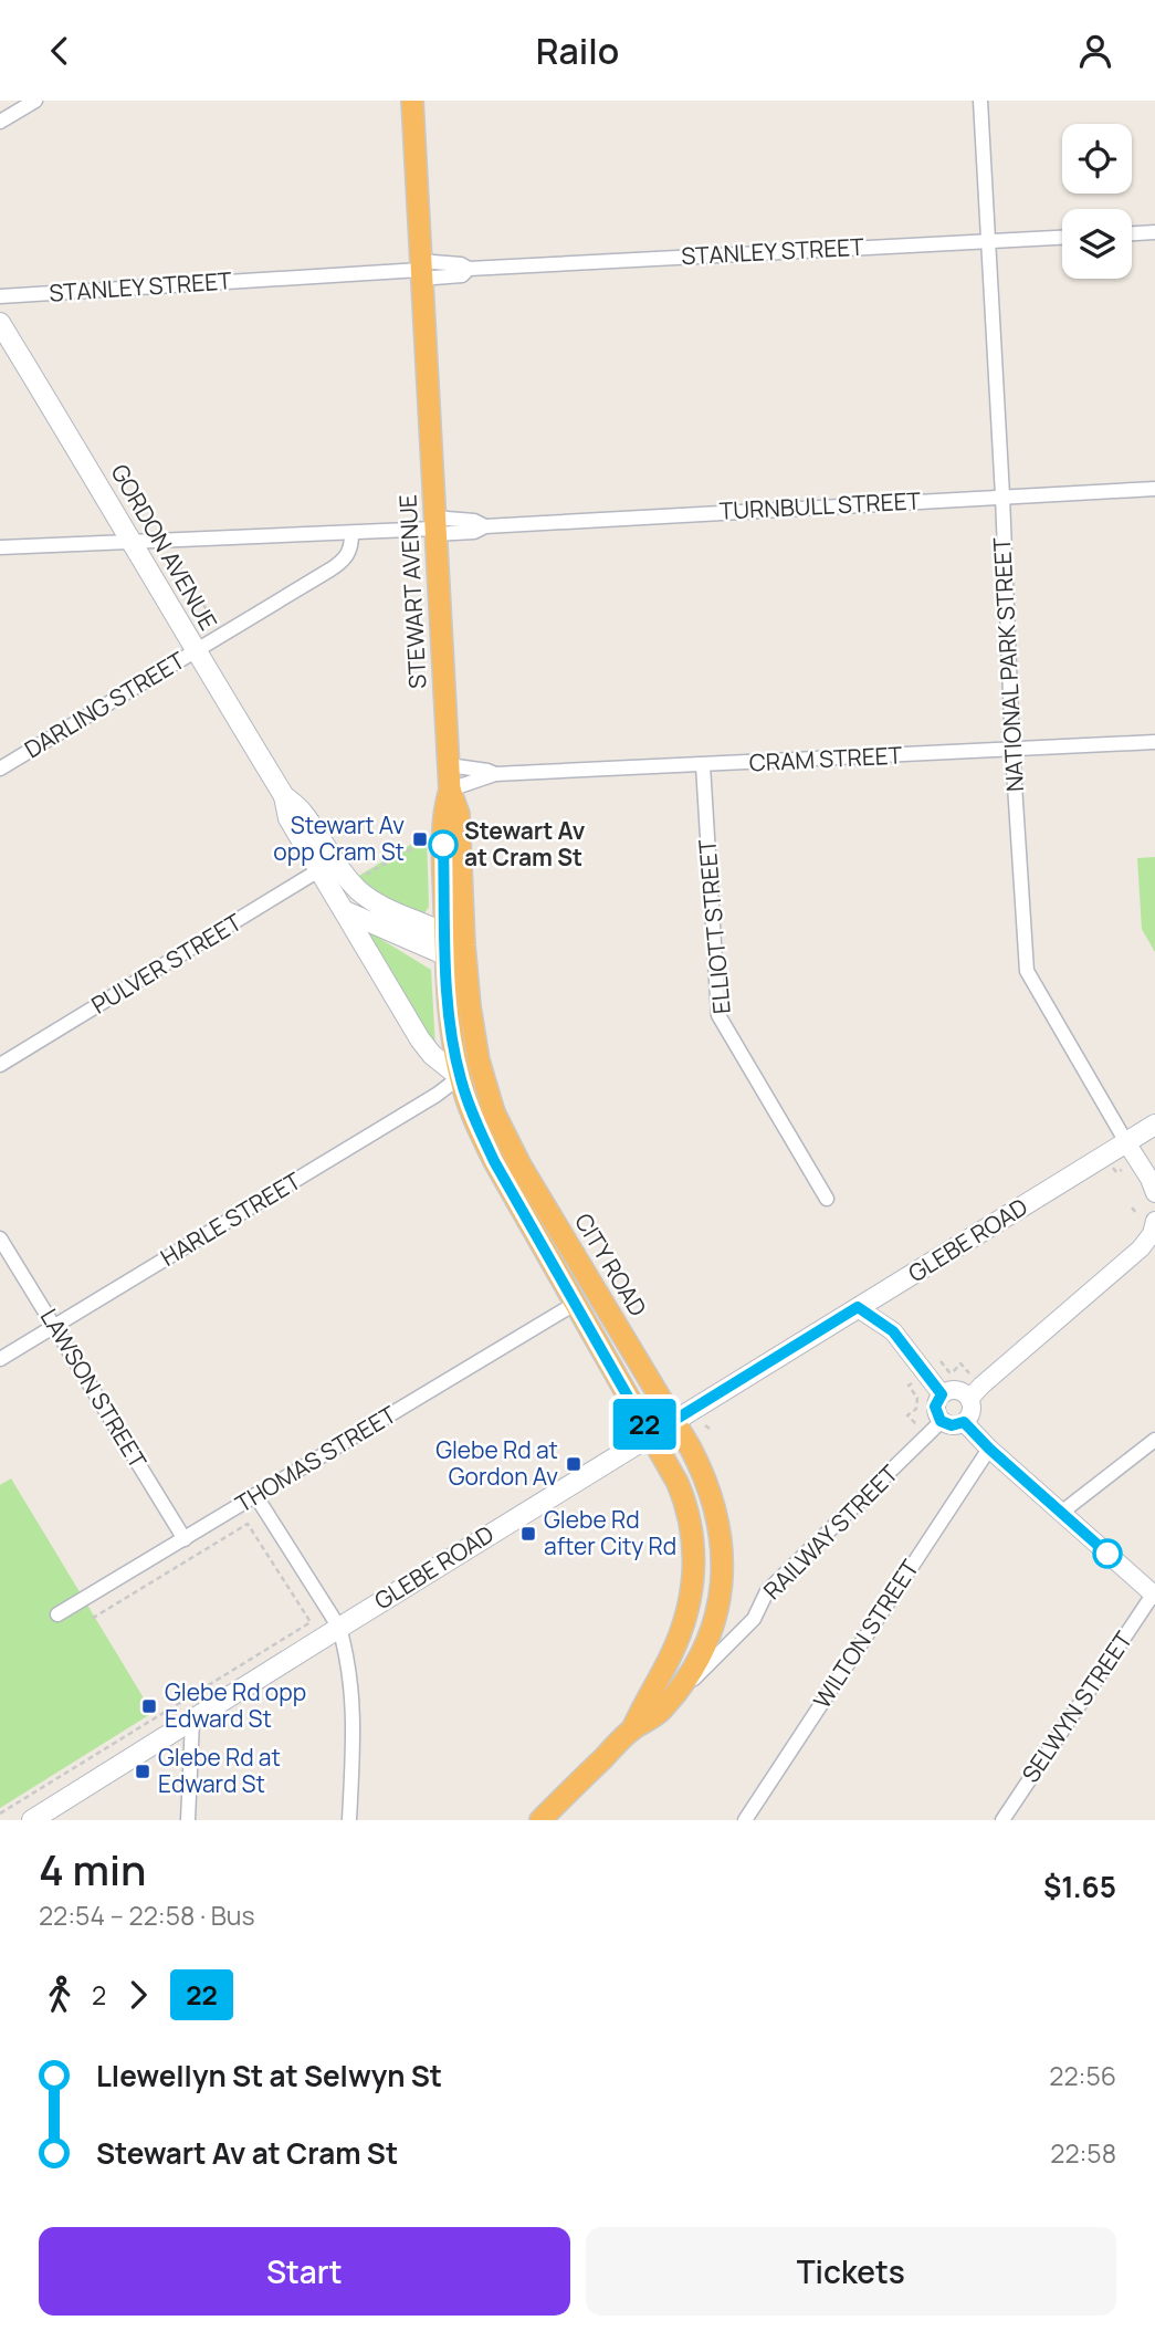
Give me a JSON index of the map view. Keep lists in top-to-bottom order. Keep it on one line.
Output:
{"streets":{"highway":["STEWART AVENUE","CITY ROAD"],"main road":["GORDON AVENUE","GLEBE ROAD"],"street":["STANLEY STREET","TURNBULL STREET","NATIONAL PARK STREET","DARLING STREET","CRAM STREET","ELLIOTT STREET","PULVER STREET","HARLE STREET","LAWSON STREET","THOMAS STREET","RAILWAY STREET","WILTON STREET","SELWYN STREET"]},"crossings":[["STANLEY STREET","STEWART AVENUE"],["STANLEY STREET","NATIONAL PARK STREET"],["TURNBULL STREET","GORDON AVENUE"],["TURNBULL STREET","STEWART AVENUE"],["TURNBULL STREET","NATIONAL PARK STREET"],["TURNBULL STREET","DARLING STREET"],["GORDON AVENUE","STEWART AVENUE"],["GORDON AVENUE","DARLING STREET"],["GORDON AVENUE","PULVER STREET"],["GORDON AVENUE","HARLE STREET"],["STEWART AVENUE","CRAM STREET"],["STEWART AVENUE","HARLE STREET"],["STEWART AVENUE","CITY ROAD"],["NATIONAL PARK STREET","CRAM STREET"],["NATIONAL PARK STREET","GLEBE ROAD"],["CRAM STREET","ELLIOTT STREET"],["CRAM STREET","CITY ROAD"],["HARLE STREET","LAWSON STREET"],["GLEBE ROAD","CITY ROAD"],["CITY ROAD","RAILWAY STREET"],["LAWSON STREET","THOMAS STREET"]],"places":{"transit":["Stewart Av opp Cram St","Glebe Rd at Gordon Av","Glebe Rd after City Rd","Glebe Rd opp Edward St","Glebe Rd at Edward St"],"other":["Stewart Av at Cram St"]},"lines":["bus line 22"],"page":{"header":"Railo","on_map":"22","heading":["4 min","22:54 – 22:58 · Bus","$1.65"],"legs":["2","22"],"list":[{"name":"Llewellyn St at Selwyn St","value":"22:56"},{"name":"Stewart Av at Cram St","value":"22:58"}],"buttons":["Start","Tickets"]}}
